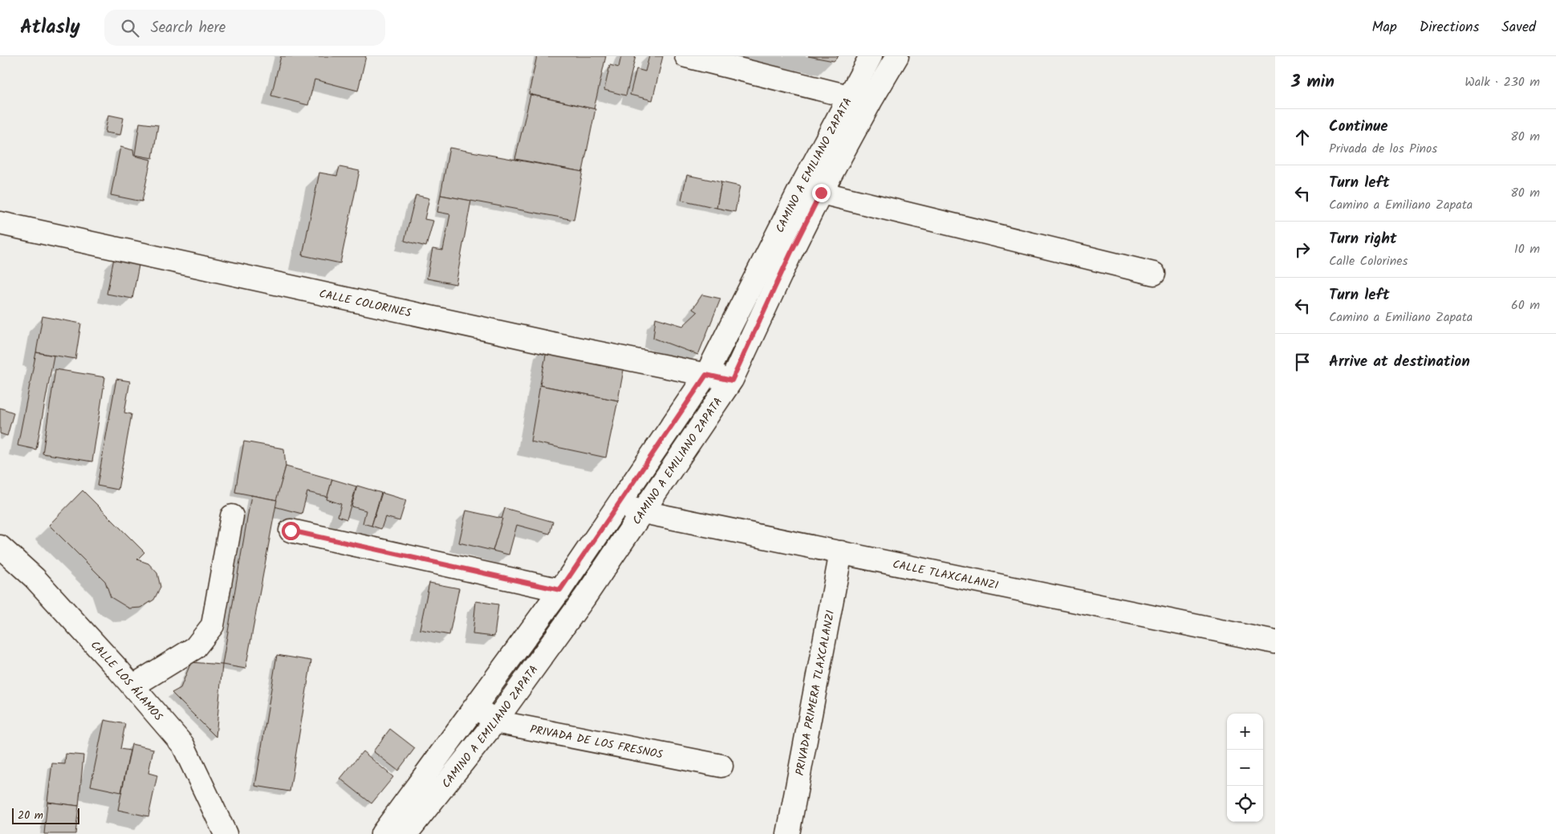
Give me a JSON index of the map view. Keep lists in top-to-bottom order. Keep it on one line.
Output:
{"streets":{"street":["CAMINO A EMILIANO ZAPATA","CALLE COLORINES","CALLE TLAXCALANZI","CALLE LOS ÁLAMOS","PRIVADA PRIMERA TLAXCALANZI","PRIVADA DE LOS FRESNOS"]},"crossings":[["CAMINO A EMILIANO ZAPATA","CALLE COLORINES"],["CAMINO A EMILIANO ZAPATA","CALLE TLAXCALANZI"],["CAMINO A EMILIANO ZAPATA","PRIVADA DE LOS FRESNOS"],["CALLE TLAXCALANZI","PRIVADA PRIMERA TLAXCALANZI"]],"scale_bar":"20 m","page":{"header":"Atlasly","search":"Search here","nav":["Map","Directions","Saved"],"heading":["3 min","Walk · 230 m"],"list":[["Continue","Privada de los Pinos","80 m"],["Turn left","Camino a Emiliano Zapata","80 m"],["Turn right","Calle Colorines","10 m"],["Turn left","Camino a Emiliano Zapata","60 m"],"Arrive at destination"],"map_buttons":["+","−"],"scale":"20 m"}}
